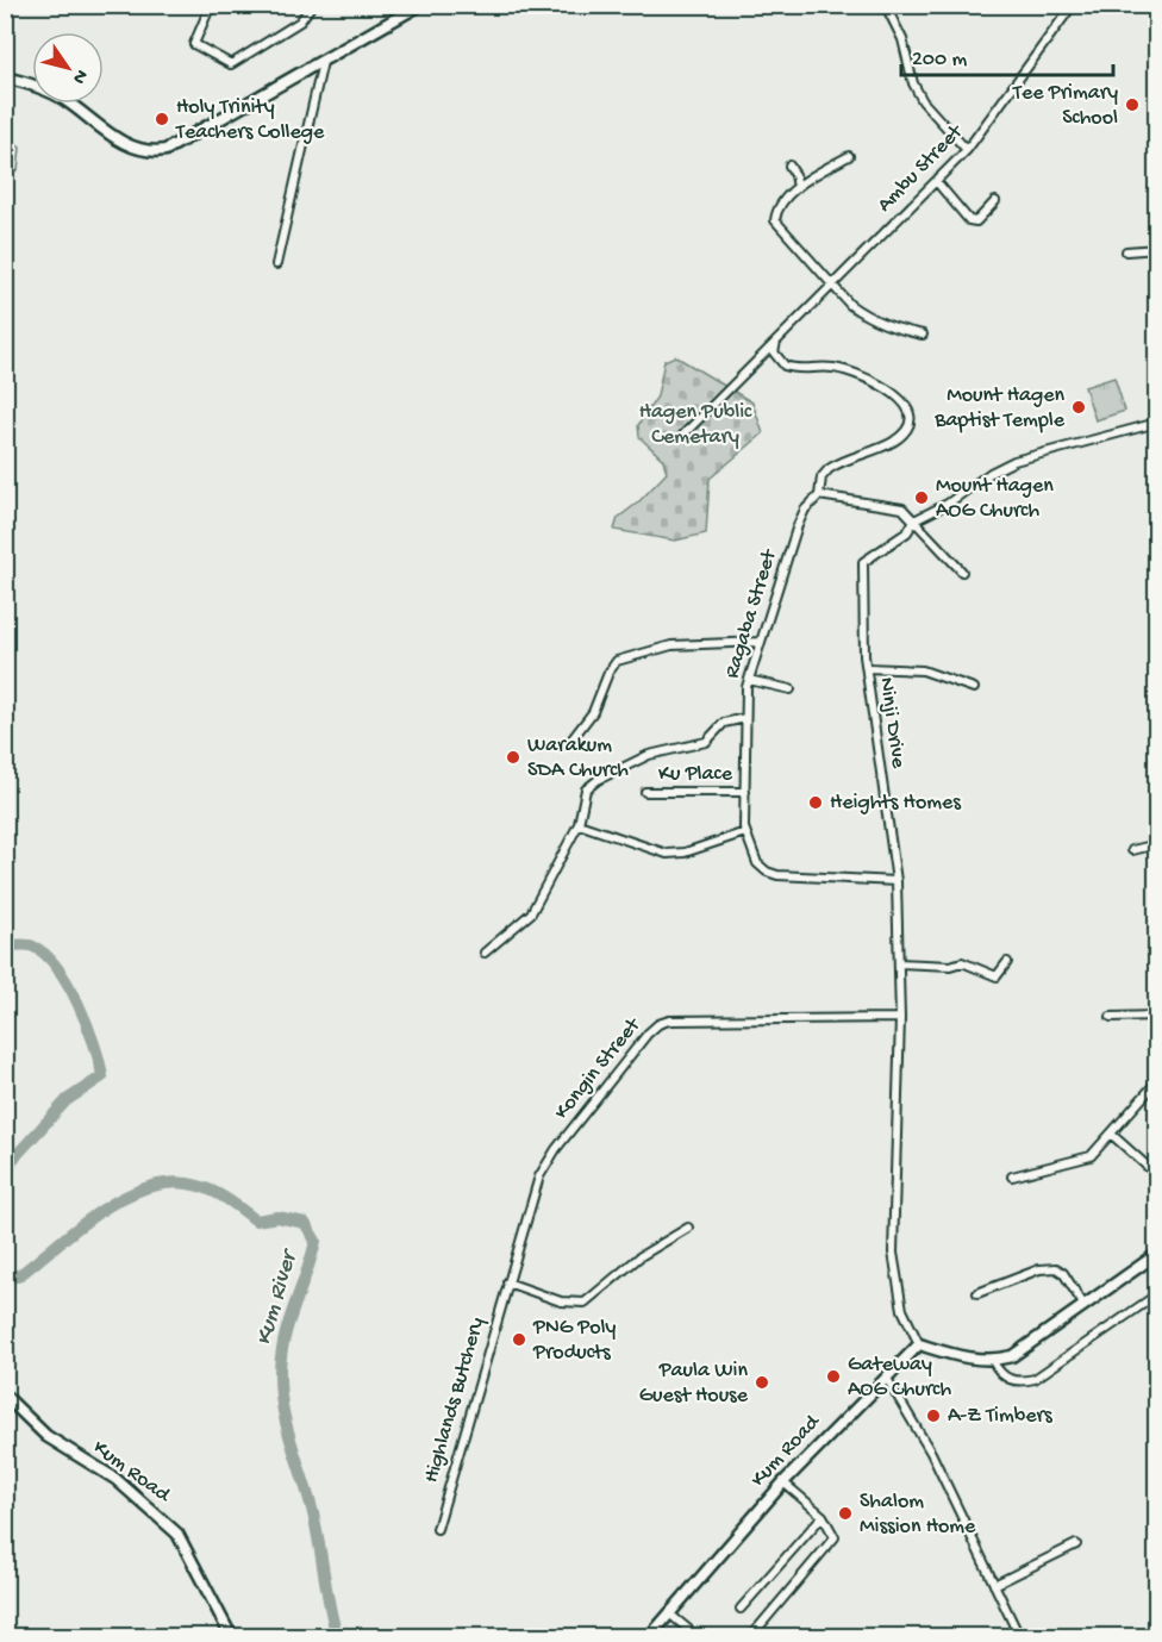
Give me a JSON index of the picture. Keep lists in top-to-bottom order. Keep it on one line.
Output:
{"streets":{"street":["Ambu Street","Ragaba Street","Ninji Drive","Ku Place","Kongin Street","Highlands Butchery","Kum Road"]},"crossings":[["Ambu Street","Ragaba Street"],["Ragaba Street","Ninji Drive"],["Ragaba Street","Ku Place"],["Ninji Drive","Kongin Street"],["Ninji Drive","Kum Road"],["Kongin Street","Highlands Butchery"]],"water":["Kum River"],"parks":["Hagen Public Cemetary"],"places":["Tee Primary School","Holy Trinity Teachers College","Mount Hagen Baptist Temple","Mount Hagen AOG Church","Warakum SDA Church","Heights Homes","PNG Poly Products","Gateway AOG Church","Paula Win Guest House","A-Z Timbers","Shalom Mission Home"],"scale_bar":"200 m","north":"bottom right"}
